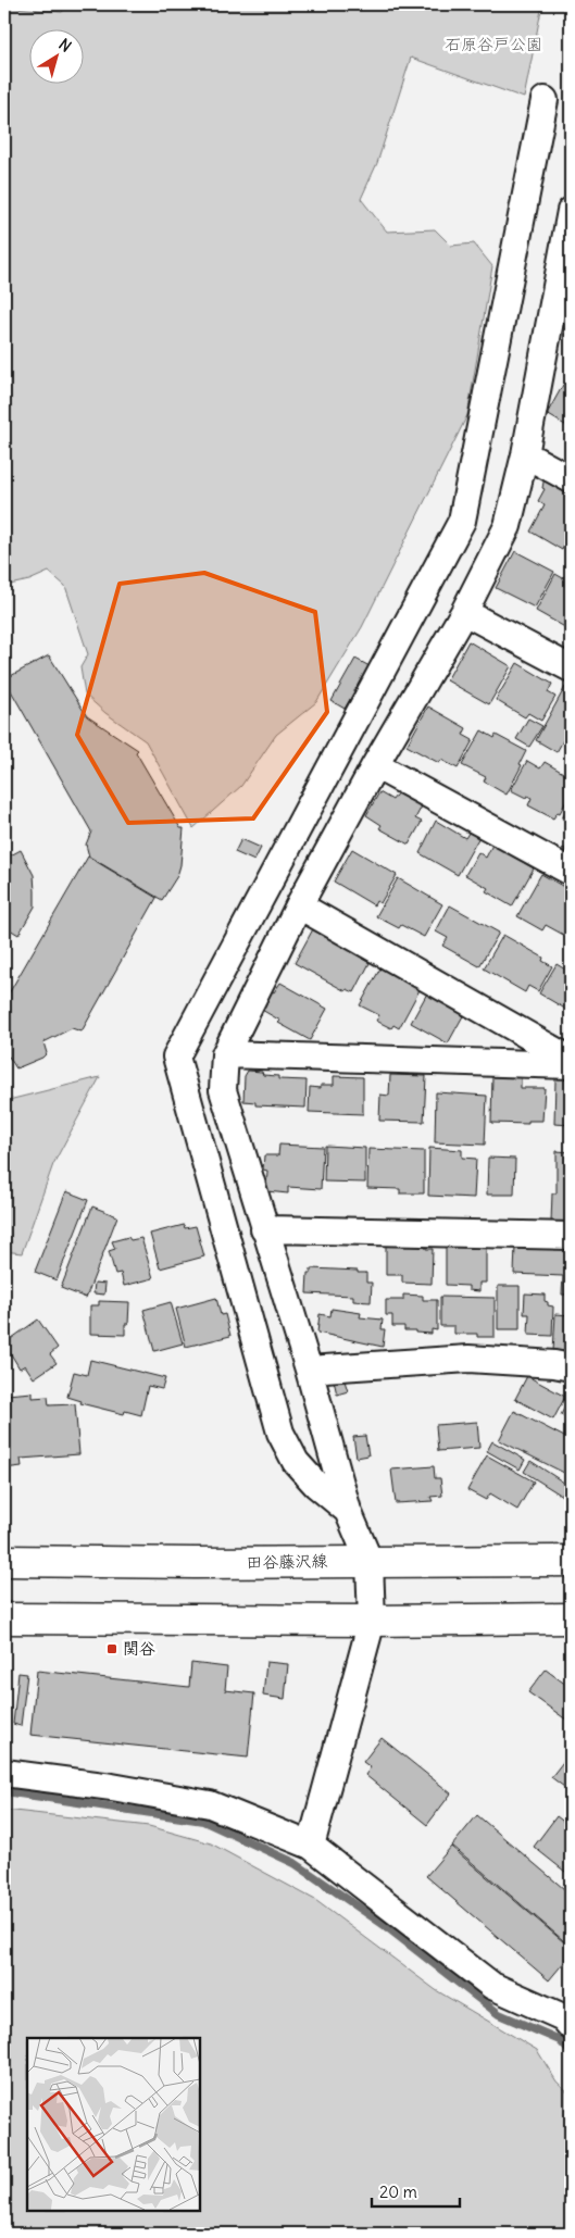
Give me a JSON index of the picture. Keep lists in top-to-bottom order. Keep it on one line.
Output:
{"streets":{"main road":["田谷藤沢線"]},"parks":["石原谷戸公園"],"places":{"transit":["関谷"]},"scale_bar":"20 m","north":"top right"}
